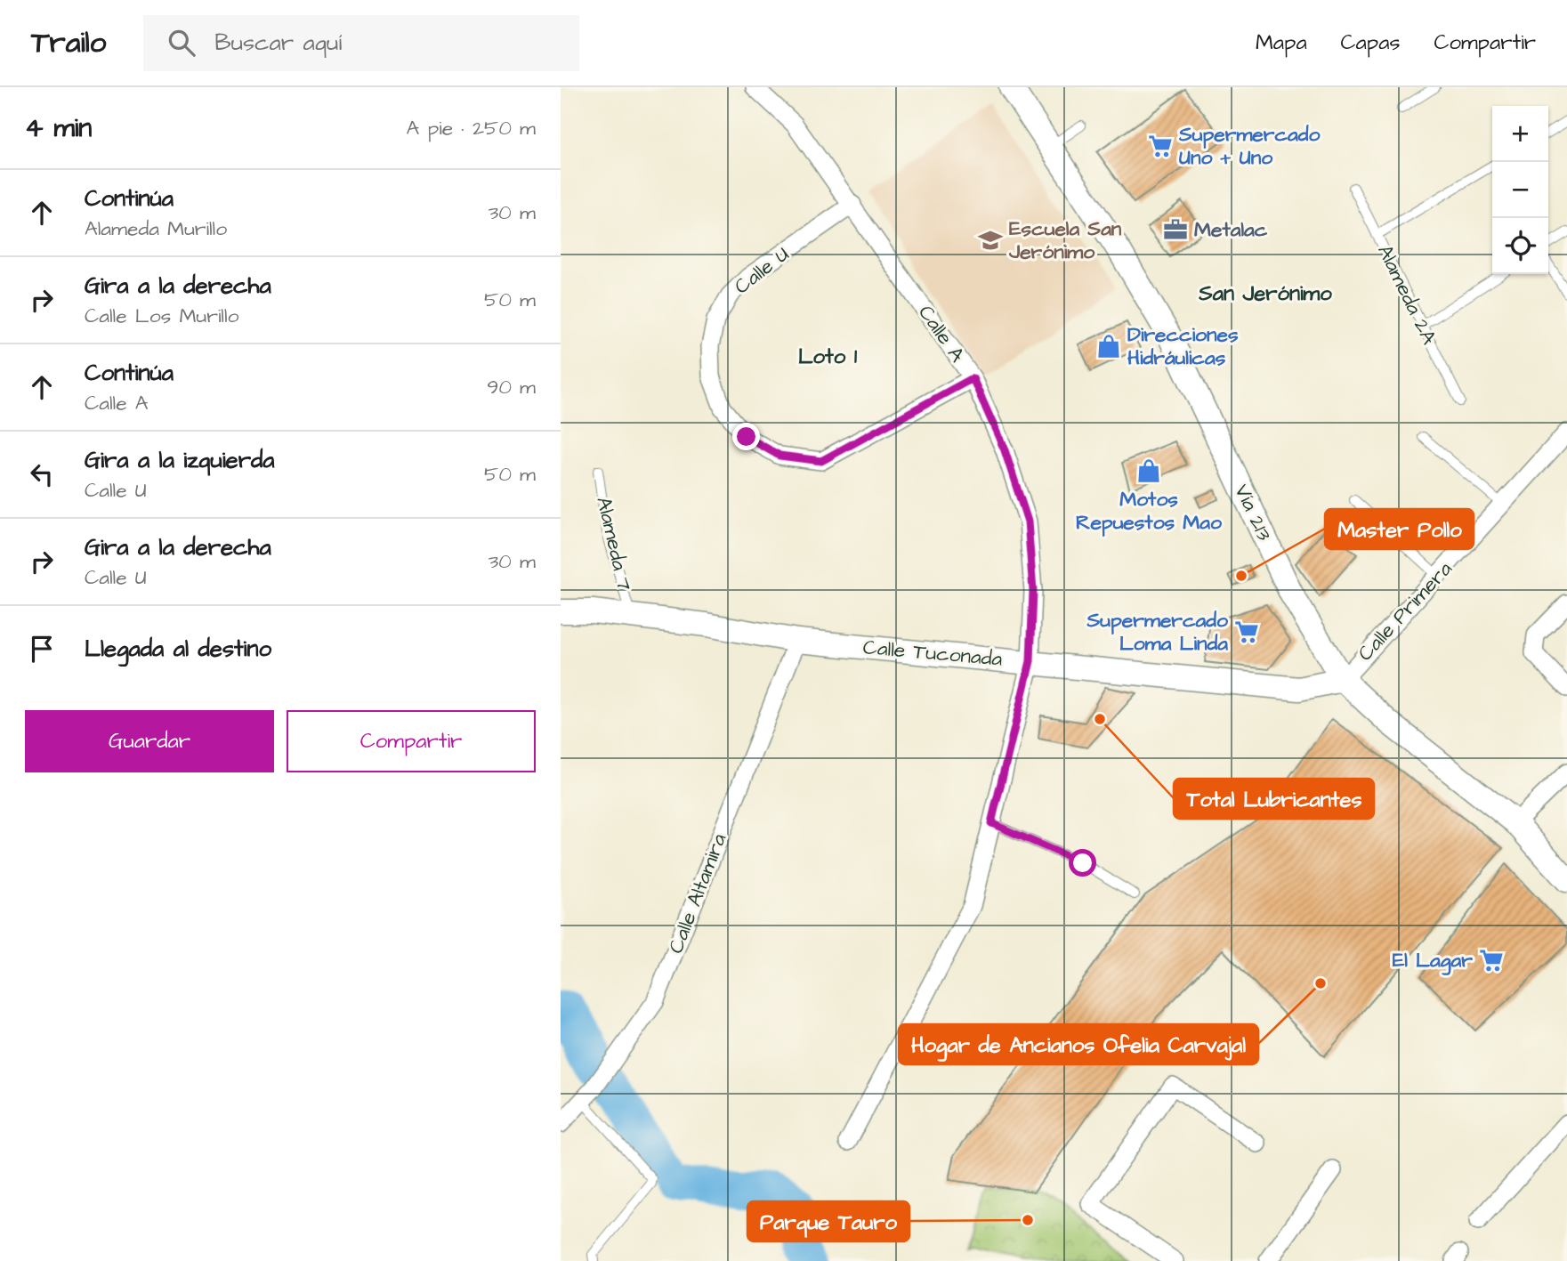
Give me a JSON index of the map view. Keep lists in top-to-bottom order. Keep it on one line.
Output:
{"streets":{"main road":["Vía 213","Calle Tuconada"],"street":["Calle U","Calle A","Calle Primera","Calle Altamira"],"lane":["Alameda 2A","Alameda 7"]},"crossings":[["Calle U","Calle A"],["Calle A","Calle Tuconada"],["Vía 213","Calle Primera"],["Vía 213","Calle Tuconada"],["Alameda 7","Calle Tuconada"],["Calle Primera","Calle Tuconada"],["Calle Tuconada","Calle Altamira"]],"districts":["San Jerónimo","Loto 1"],"places":{"supermarket":["Supermercado Uno + Uno","Supermercado Loma Linda","El Lagar"],"office":["Metalac"],"school or university":["Escuela San Jerónimo"],"shop":["Direcciones Hidráulicas","Motos Repuestos Mao"],"other":["Master Pollo","Total Lubricantes","Hogar de Ancianos Ofelia Carvajal","Parque Tauro"]},"page":{"header":"Trailo","search":"Buscar aquí","nav":["Mapa","Capas","Compartir"],"heading":["4 min","A pie · 250 m"],"map_buttons":["+","−"],"list":[["Continúa","Alameda Murillo","30 m"],["Gira a la derecha","Calle Los Murillo","50 m"],["Continúa","Calle A","90 m"],["Gira a la izquierda","Calle U","50 m"],["Gira a la derecha","Calle U","30 m"],"Llegada al destino"],"buttons":["Guardar","Compartir"]}}
